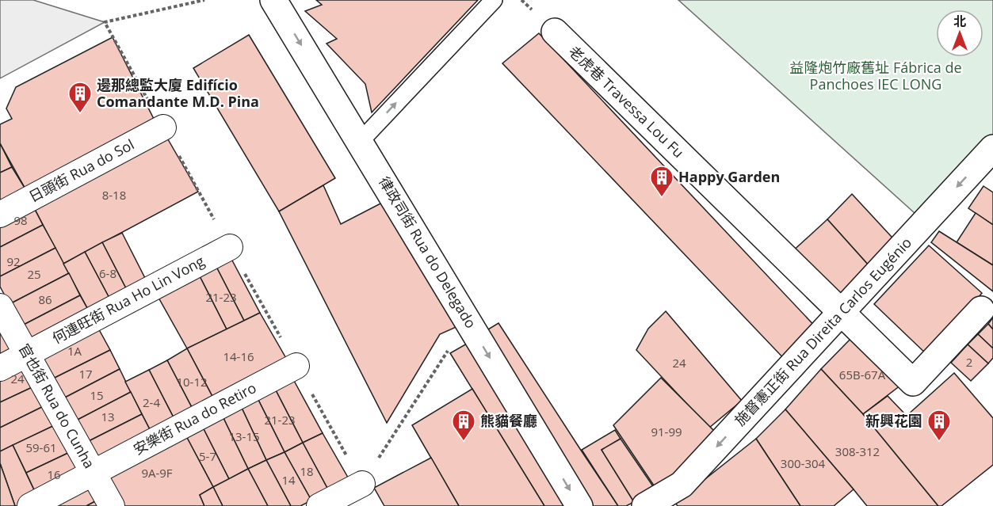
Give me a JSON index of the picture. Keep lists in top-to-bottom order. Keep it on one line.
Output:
{"streets":{"street":["老虎巷 Travessa Lou Fu","日頭街 Rua do Sol","律政司街 Rua do Delegado","何連旺街 Rua Ho Lin Vong","施督憲正街 Rua Direita Carlos Eugénio","官也街 Rua do Cunha","安樂街 Rua do Retiro"]},"crossings":[["老虎巷 Travessa Lou Fu","施督憲正街 Rua Direita Carlos Eugénio"],["何連旺街 Rua Ho Lin Vong","官也街 Rua do Cunha"],["官也街 Rua do Cunha","安樂街 Rua do Retiro"]],"one_way":["律政司街 Rua do Delegado","施督憲正街 Rua Direita Carlos Eugénio"],"parks":["益隆炮竹廠舊址 Fábrica de Panchoes IEC LONG"],"places":{"building":["邊那總監大廈 Edifício Comandante M.D. Pina","Happy Garden","熊貓餐廳","新興花園"]},"house_numbers":["8-18","98","92","6-8","25","21-23","86","1A","14-16","2","24","17","65B-67A","24","10-12","15","2-4","13","21-23","91-99","13-15","59-61","308-312","5-7","300-304","18","9A-9F","16","14"],"north":"top"}
